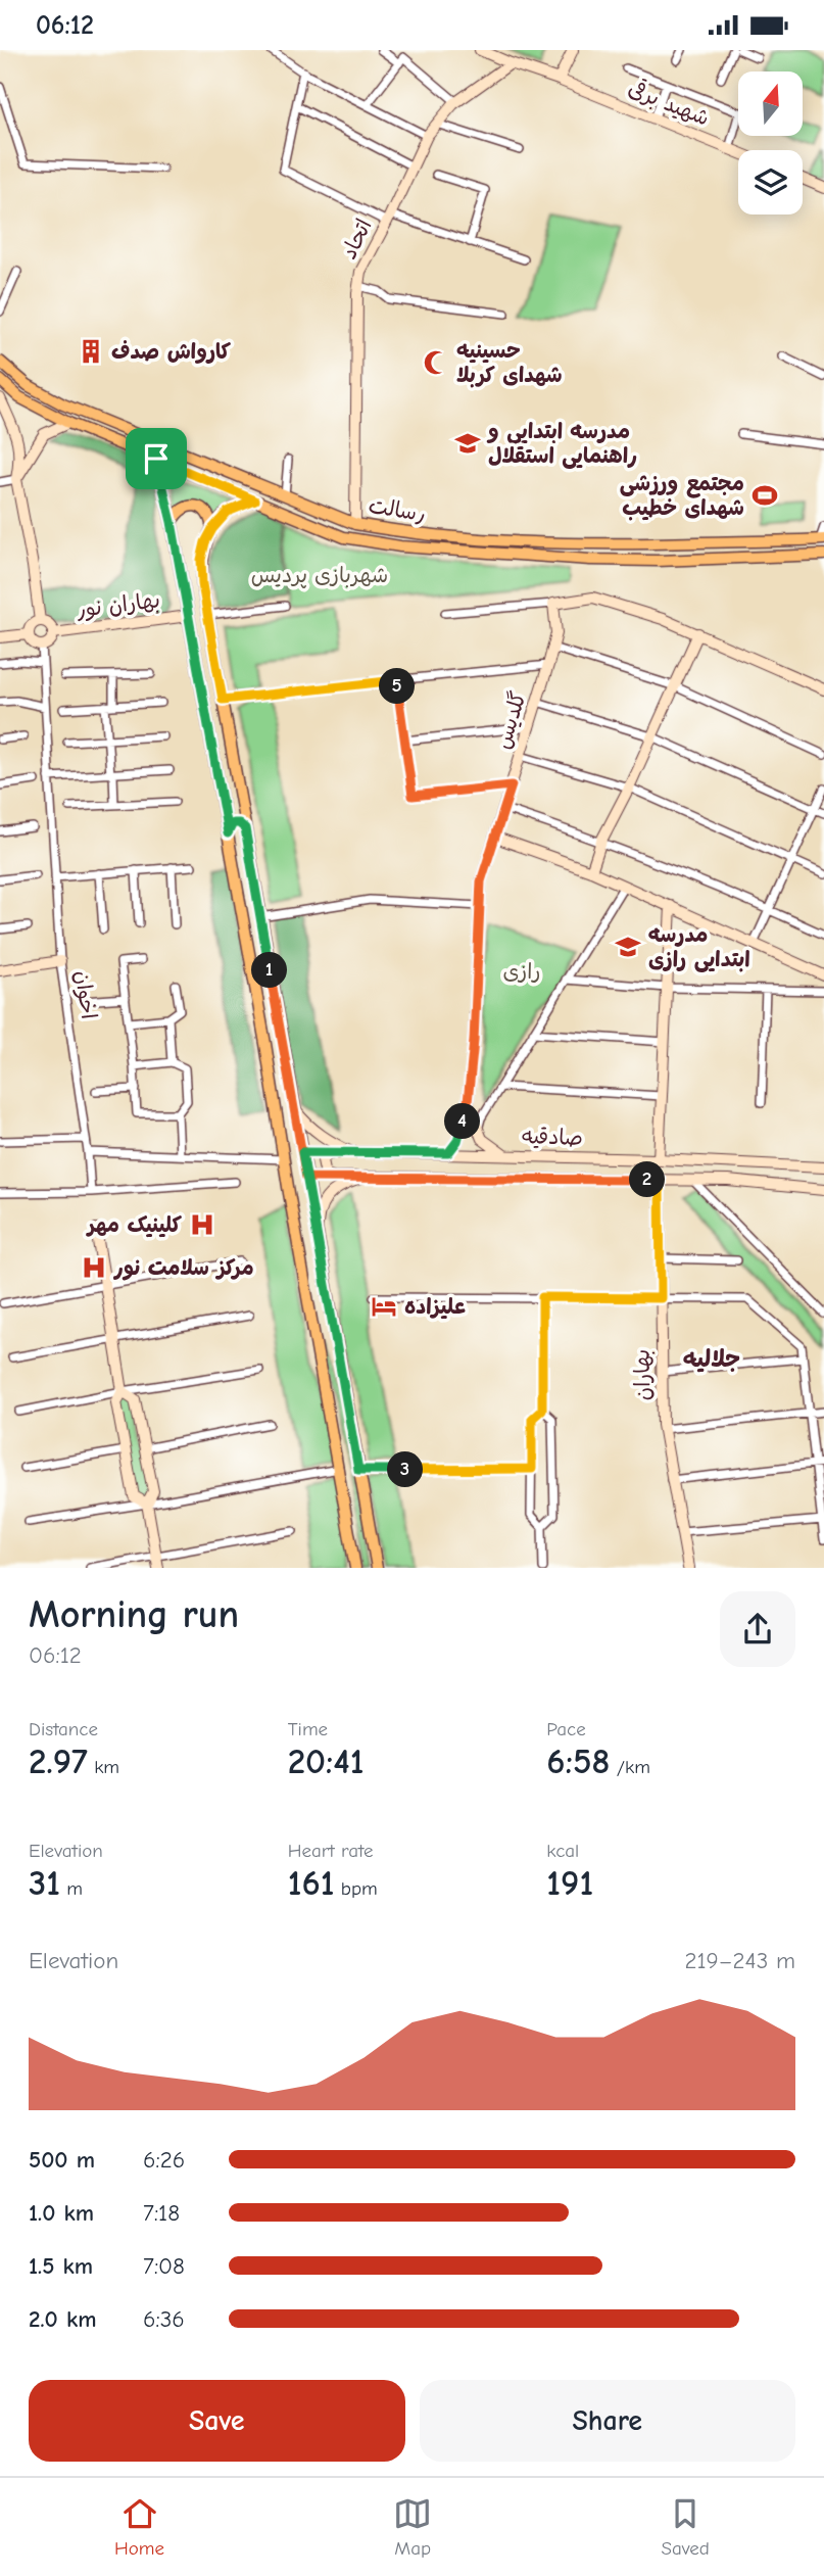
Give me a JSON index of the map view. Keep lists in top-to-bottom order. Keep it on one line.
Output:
{"streets":{"main road":["شهید برقی","اتحاد","رسالت","بهاران نور","گلدیس","صادقیه","بهاران"],"street":["اخوان"]},"crossings":[["شهید برقی","اتحاد"],["اتحاد","رسالت"],["بهاران نور","اخوان"],["گلدیس","صادقیه"],["صادقیه","بهاران"]],"districts":["جلالیه"],"parks":["شهربازی پردیس","رازی"],"places":{"building":["کارواش صدف"],"mosque":["حسینیه شهدای کربلا"],"school or university":["مدرسه ابتدایی و راهنمایی استقلال","مدرسه ابتدایی رازی"],"sports":["مجتمع ورزشی شهدای خطیب"],"hospital":["کلینیک مهر","مرکز سلامت نور"],"hotel":["علیزاده"]},"north":"top","page":{"status":"06:12","pins":["5","1","4","2","3"],"heading":["Morning run","06:12"],"stats":[["Distance","2.97 km"],["Time","20:41"],["Pace","6:58 /km"],["Elevation","31 m"],["Heart rate","161 bpm"],["kcal","191"]],"chart":["Elevation","219–243 m"],"list":[{"name":"500 m","note":"6:26"},{"name":"1.0 km","note":"7:18"},{"name":"1.5 km","note":"7:08"},{"name":"2.0 km","note":"6:36"}],"buttons":["Save","Share"],"tabs":["Home","Map","Saved"]}}
